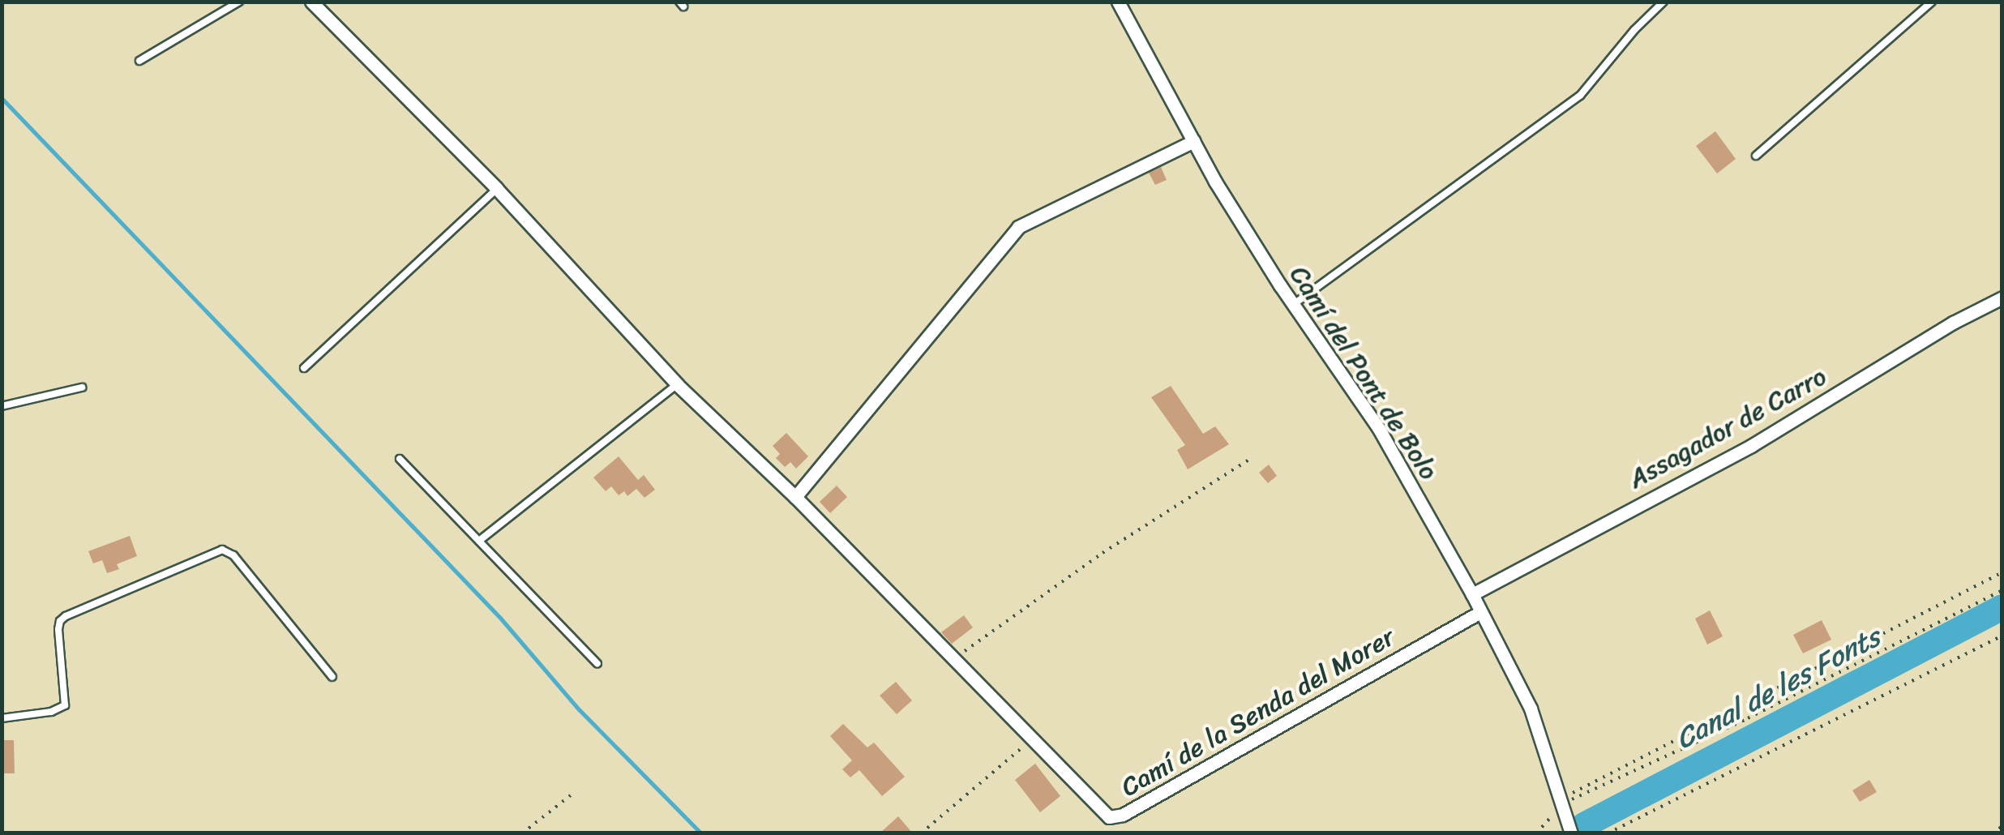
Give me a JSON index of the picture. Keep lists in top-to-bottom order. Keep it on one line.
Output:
{"streets":{"street":["Camí del Pont de Bolo","Assagador de Carro","Camí de la Senda del Morer"]},"crossings":[["Camí del Pont de Bolo","Assagador de Carro"],["Camí del Pont de Bolo","Camí de la Senda del Morer"]],"water":["Canal de les Fonts"]}
